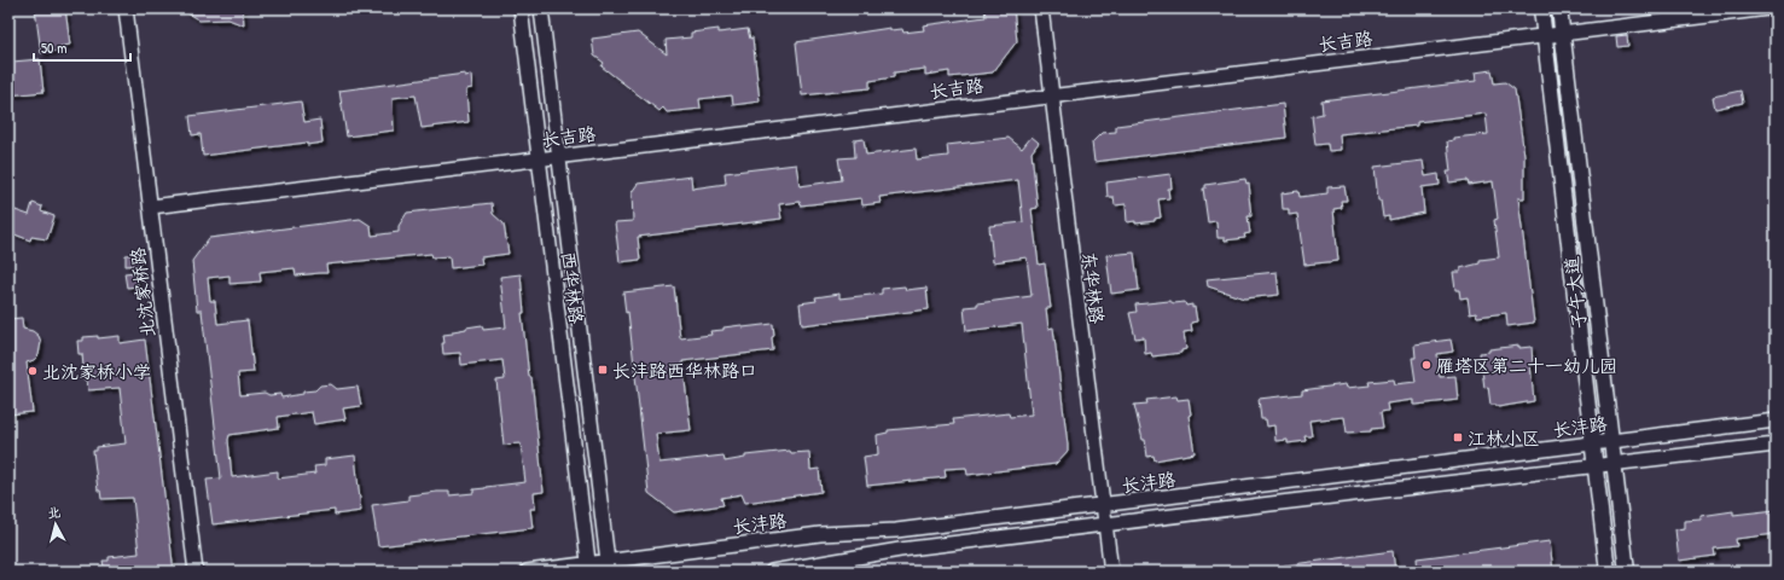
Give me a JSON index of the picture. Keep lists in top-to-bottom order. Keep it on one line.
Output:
{"streets":{"main road":["子午大道"],"street":["长吉路","西华林路","东华林路","北沈家桥路","长沣路"]},"crossings":[["长吉路","西华林路"],["长吉路","东华林路"],["长吉路","北沈家桥路"],["长吉路","子午大道"],["西华林路","长沣路"],["东华林路","长沣路"],["子午大道","长沣路"]],"places":{"other":["雁塔区第二十一幼儿园","北沈家桥小学"],"transit":["长沣路西华林路口","江林小区"]},"scale_bar":"50 m","north":"top"}
